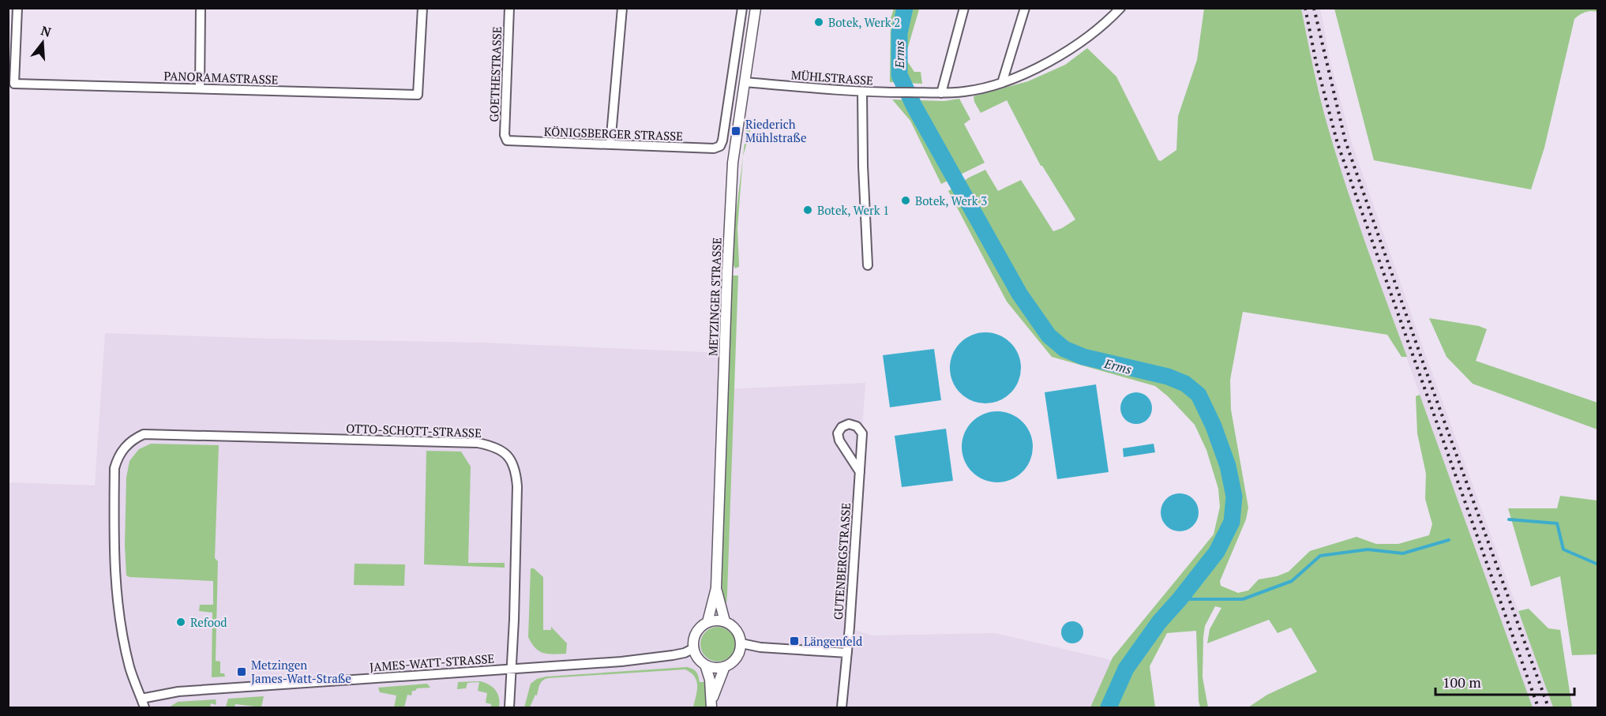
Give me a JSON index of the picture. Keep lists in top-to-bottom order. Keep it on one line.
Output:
{"streets":{"street":["GOETHESTRASSE","PANORAMASTRASSE","MÜHLSTRASSE","KÖNIGSBERGER STRASSE","METZINGER STRASSE","OTTO-SCHOTT-STRASSE","GUTENBERGSTRASSE","JAMES-WATT-STRASSE"]},"crossings":[["GOETHESTRASSE","KÖNIGSBERGER STRASSE"],["MÜHLSTRASSE","METZINGER STRASSE"],["METZINGER STRASSE","JAMES-WATT-STRASSE"],["OTTO-SCHOTT-STRASSE","JAMES-WATT-STRASSE"]],"water":["Erms"],"places":{"other":["Botek, Werk 2","Botek, Werk 3","Botek, Werk 1","Refood"],"transit":["Riederich Mühlstraße","Längenfeld","Metzingen James-Watt-Straße"]},"scale_bar":"100 m","north":"top"}
